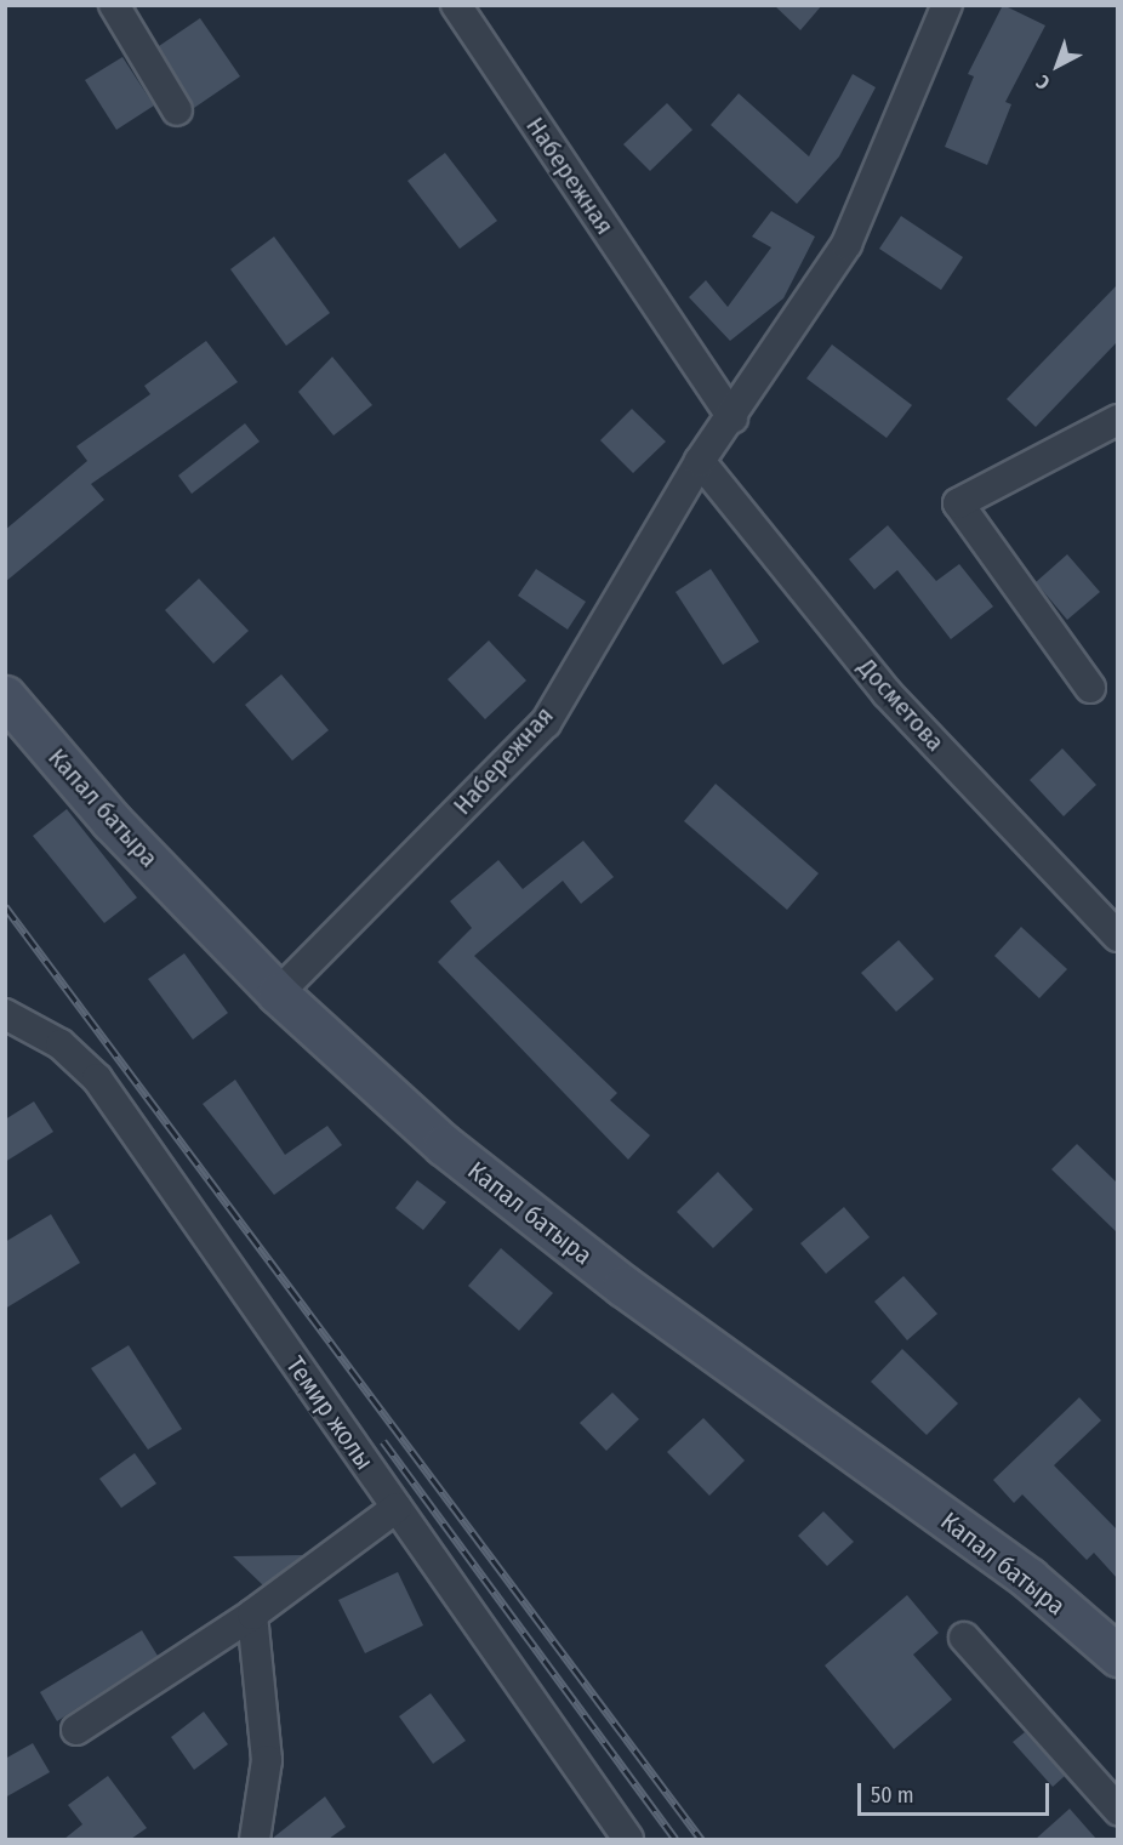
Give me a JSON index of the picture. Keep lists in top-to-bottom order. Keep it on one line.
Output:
{"streets":{"main road":["Капал батыра"],"street":["Набережная","Досметова","Темир жолы"]},"crossings":[["Набережная","Досметова"],["Набережная","Капал батыра"]],"scale_bar":"50 m","north":"bottom left"}
